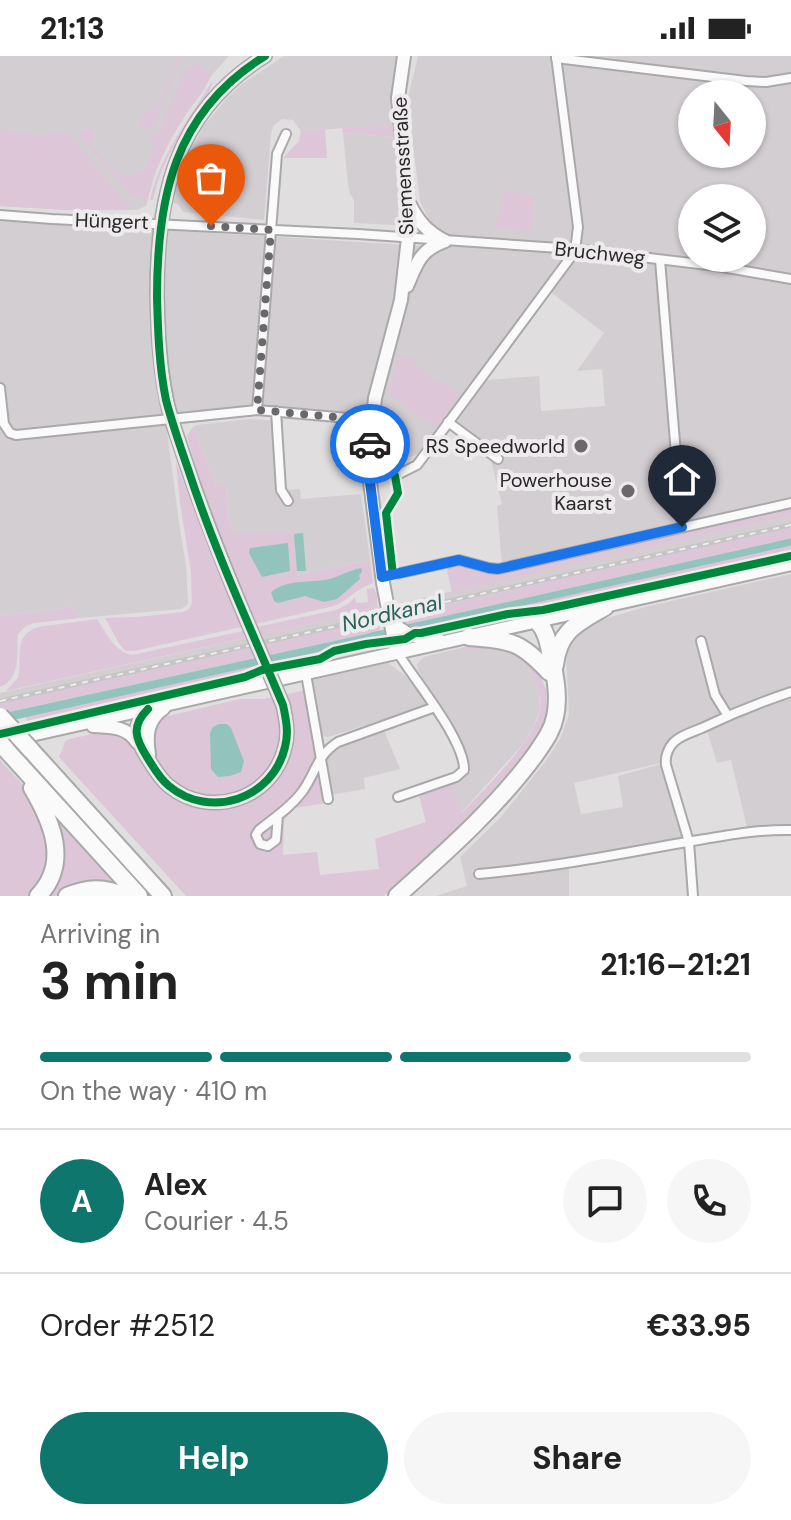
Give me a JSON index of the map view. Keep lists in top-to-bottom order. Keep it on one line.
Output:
{"streets":{"street":["Siemensstraße","Hüngert","Bruchweg"]},"crossings":[["Siemensstraße","Hüngert"],["Siemensstraße","Bruchweg"],["Hüngert","Bruchweg"]],"water":["Nordkanal"],"places":["RS Speedworld","Powerhouse Kaarst"],"north":"bottom","page":{"status":"21:13","heading":["3 min","Arriving in","21:16–21:21"],"panel":["Alex","Courier · 4.5","Order #2512","€33.95"],"bar":"On the way · 410 m","round":"A","buttons":["Help","Share"]}}
